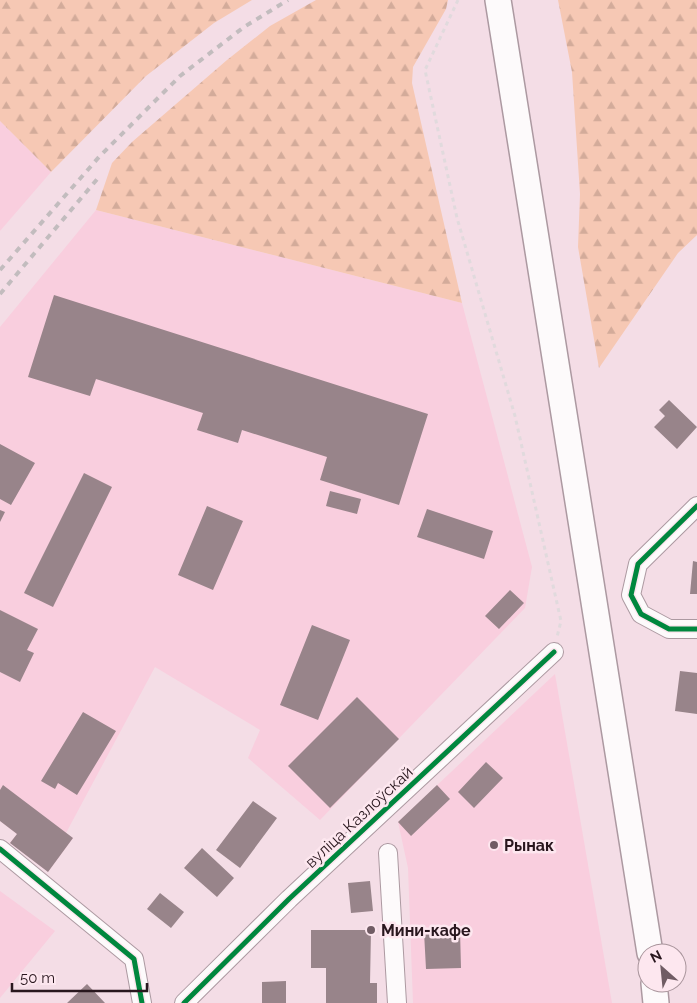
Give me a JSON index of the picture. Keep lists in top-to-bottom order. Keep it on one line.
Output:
{"streets":{"street":["вуліца Казлоўскай"]},"places":["Рынак","Мини-кафе"],"scale_bar":"50 m","north":"top left"}
